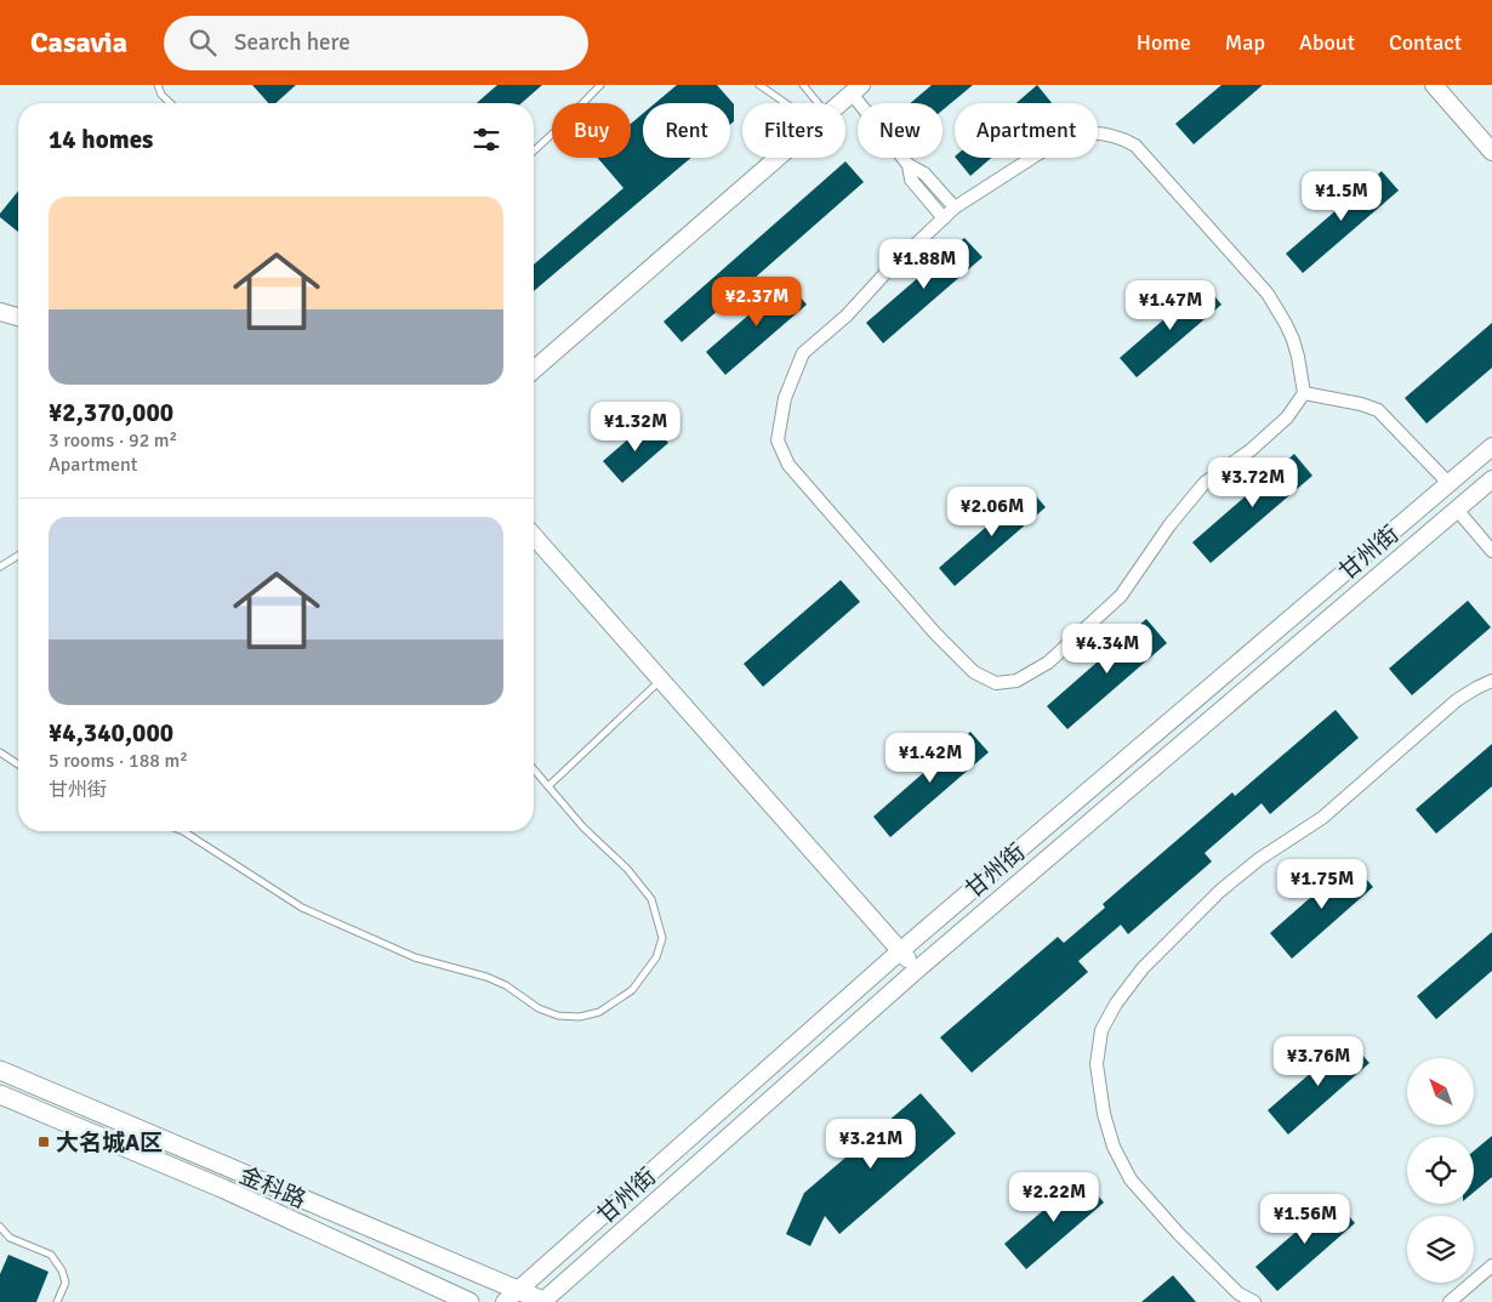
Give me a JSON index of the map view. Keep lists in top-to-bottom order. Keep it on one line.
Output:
{"streets":{"main road":["金科路"],"street":["甘州街"]},"crossings":[["甘州街","金科路"]],"places":{"transit":["大名城A区"]},"north":"top left","page":{"header":"Casavia","search":"Search here","nav":["Home","Map","About","Contact"],"chip":["Buy","Rent","Filters","New","Apartment"],"heading":"14 homes","price":["¥1.5M","¥1.88M","¥2.37M","¥1.47M","¥1.32M","¥3.72M","¥2.06M","¥4.34M","¥1.42M","¥1.75M","¥3.76M","¥3.21M","¥2.22M","¥1.56M"],"list":[{"name":"¥2,370,000","note":"3 rooms · 92 m² · Apartment"},{"name":"¥4,340,000","note":"5 rooms · 188 m² · 甘州街"}]}}
